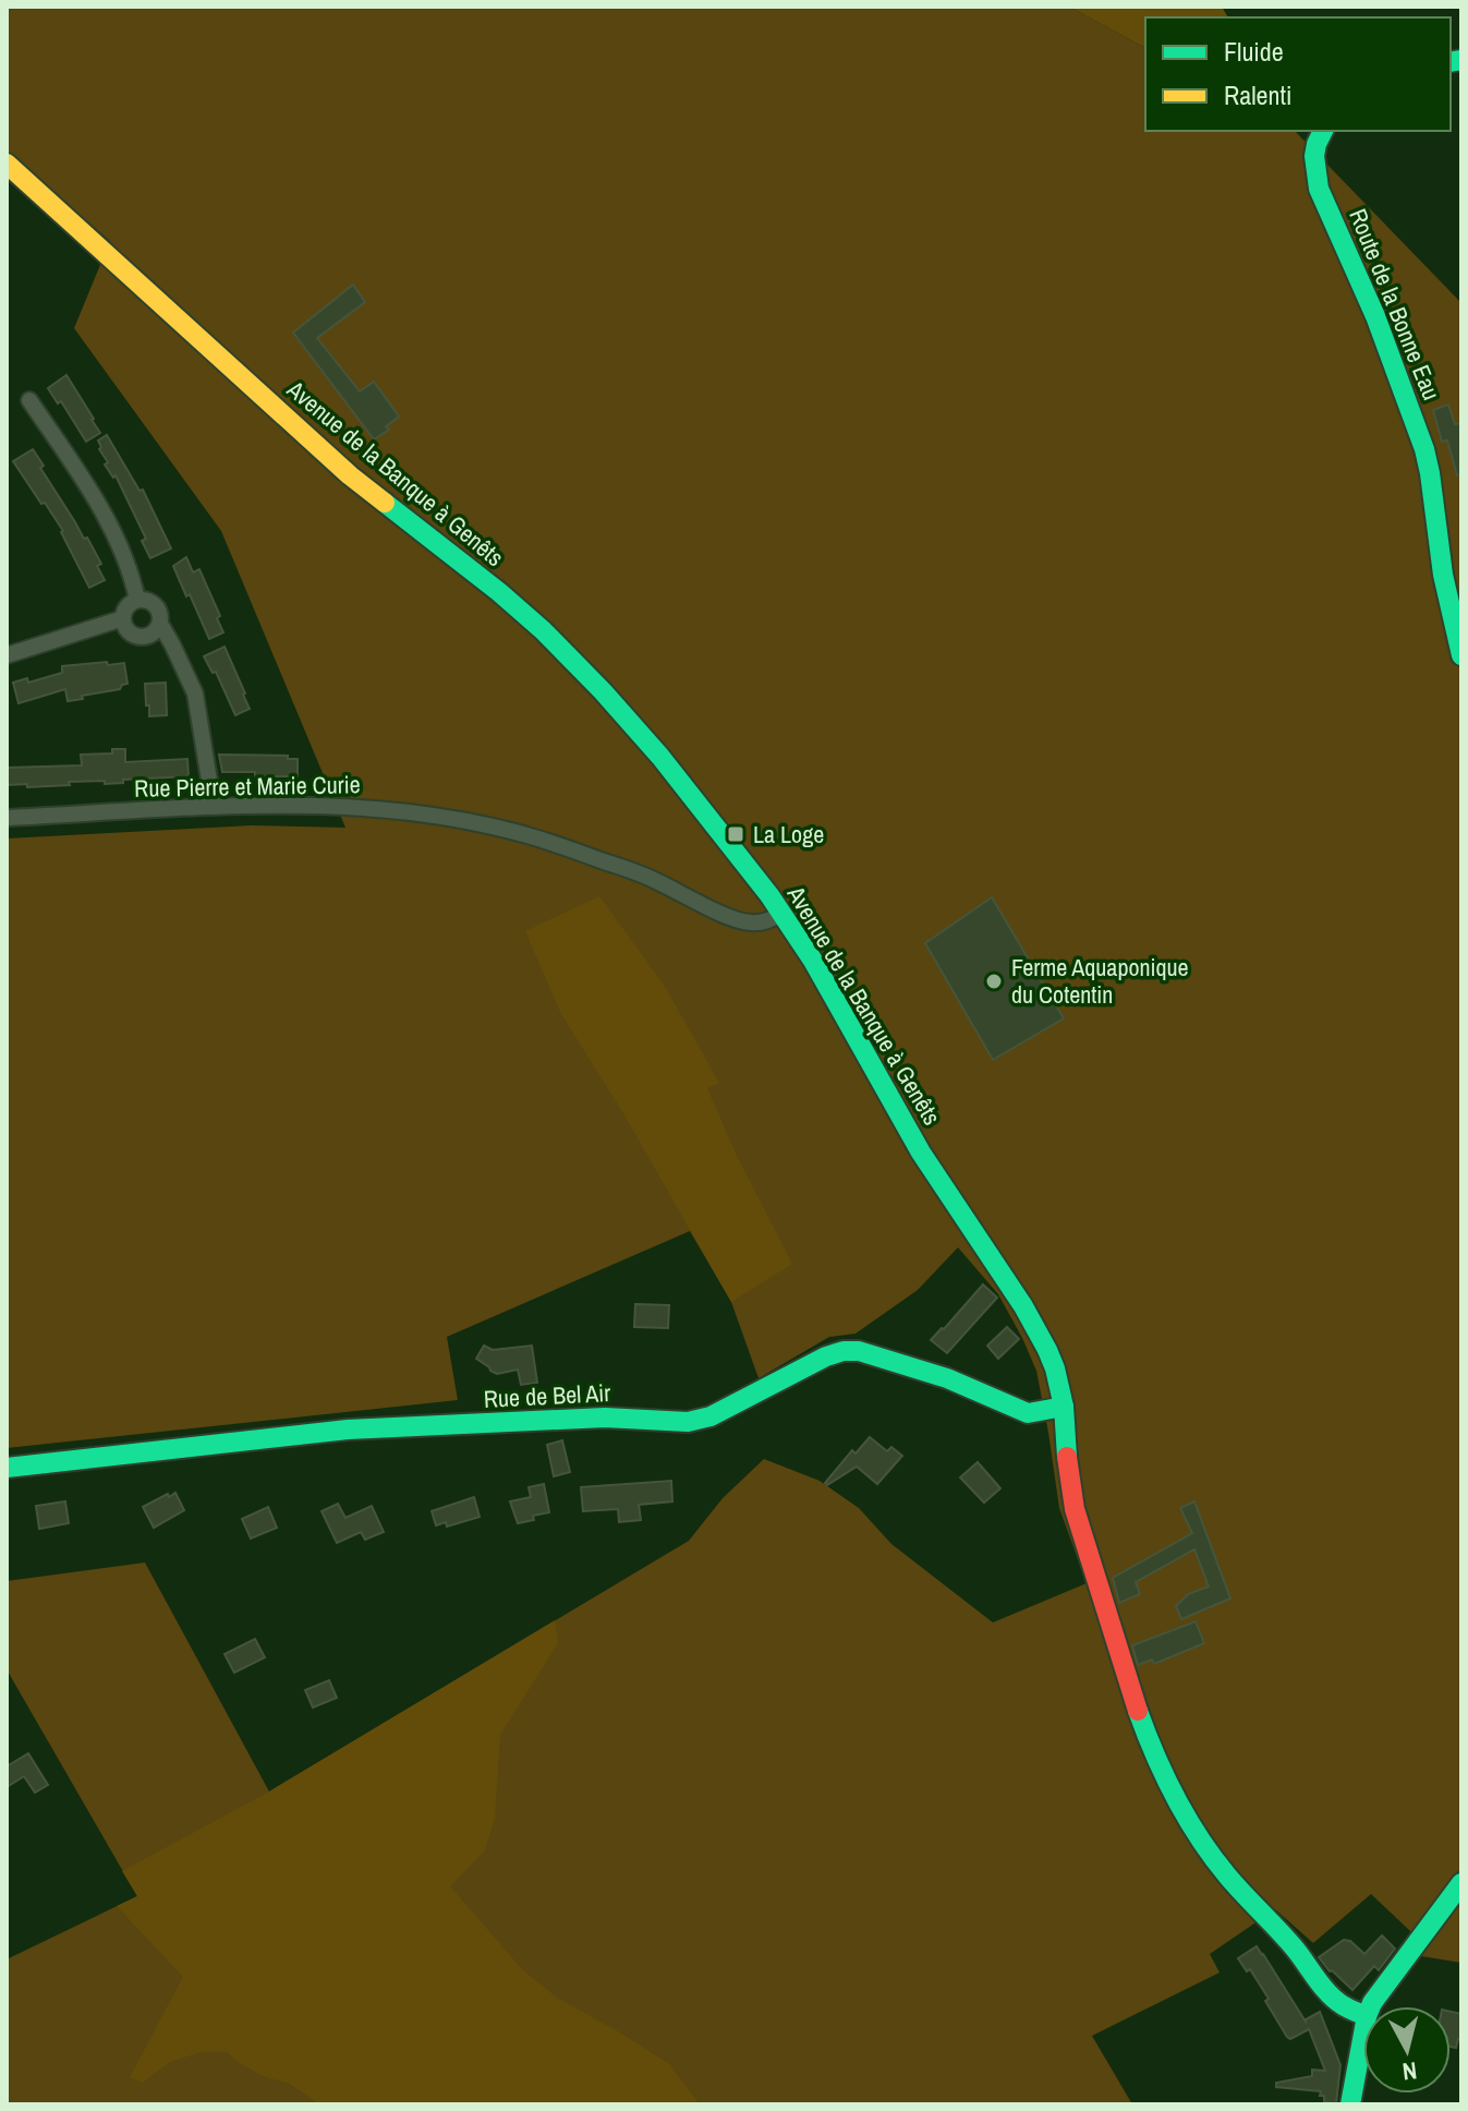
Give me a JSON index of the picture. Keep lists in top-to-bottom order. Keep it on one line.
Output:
{"streets":{"street":["Route de la Bonne Eau","Avenue de la Banque à Genêts","Rue Pierre et Marie Curie","Rue de Bel Air"]},"crossings":[["Avenue de la Banque à Genêts","Rue Pierre et Marie Curie"],["Avenue de la Banque à Genêts","Rue de Bel Air"]],"places":{"transit":["La Loge"],"other":["Ferme Aquaponique du Cotentin"]},"legend":["Fluide","Ralenti"],"north":"bottom"}
